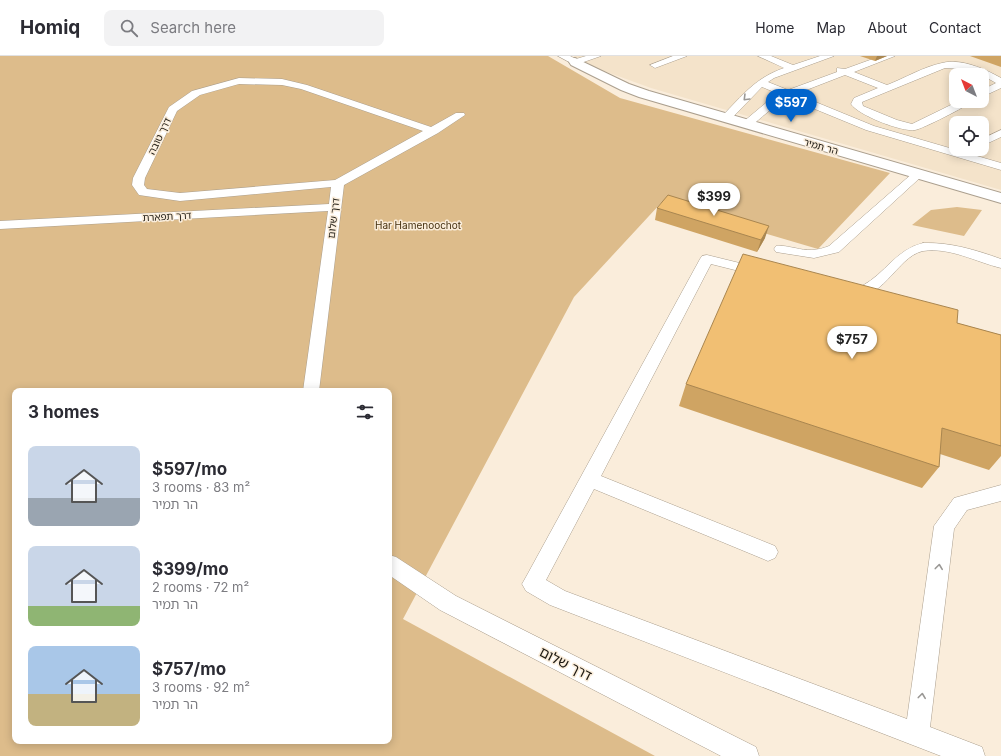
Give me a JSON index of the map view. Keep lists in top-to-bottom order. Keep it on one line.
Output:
{"streets":{"street":["הר תמיר"],"lane":["דרך טובה","דרך תפארת","דרך שלום"]},"crossings":[["דרך טובה","דרך שלום"],["דרך תפארת","דרך שלום"]],"parks":["Har Hamenoochot"],"north":"top left","page":{"header":"Homiq","search":"Search here","nav":["Home","Map","About","Contact"],"price":["$597","$399","$757"],"heading":"3 homes","list":[{"name":"$597/mo","note":"3 rooms · 83 m² · הר תמיר"},{"name":"$399/mo","note":"2 rooms · 72 m² · הר תמיר"},{"name":"$757/mo","note":"3 rooms · 92 m² · הר תמיר"}]}}
